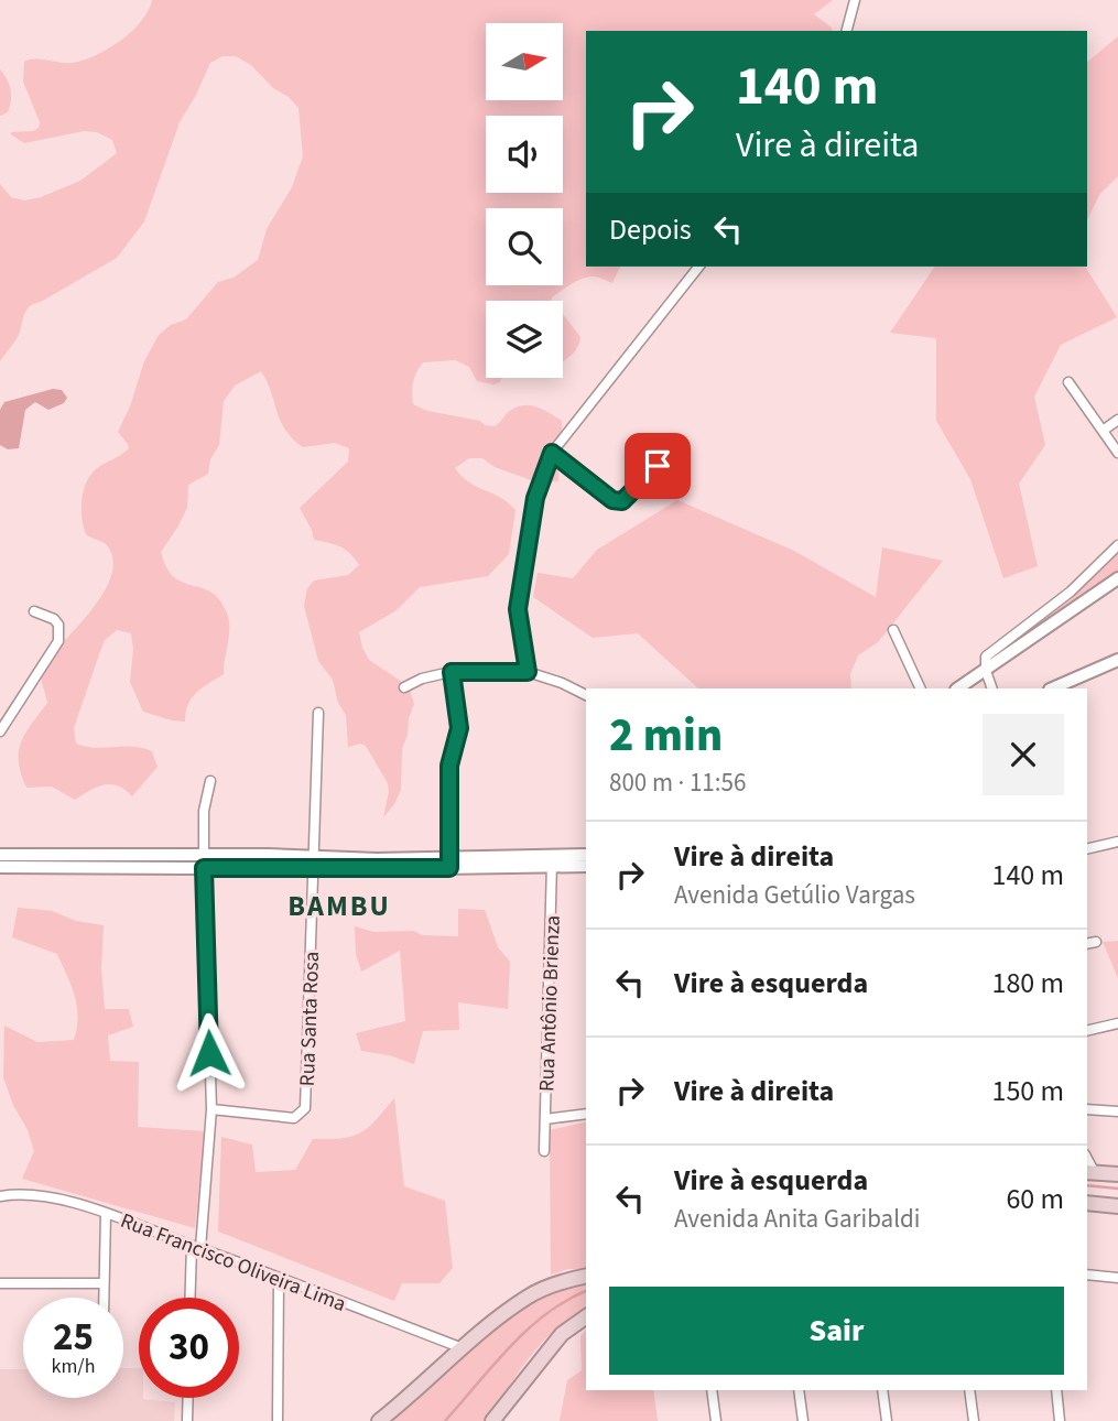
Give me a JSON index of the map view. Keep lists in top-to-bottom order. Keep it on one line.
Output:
{"streets":{"street":["Rua Antônio Brienza","Rua Santa Rosa","Rua Francisco Oliveira Lima"]},"districts":["BAMBU"],"north":"right","page":{"turn":["140 m","Vire à direita"],"then":"Depois","heading":["2 min","800 m · 11:56"],"list":[{"name":"Vire à direita","note":"Avenida Getúlio Vargas","value":"140 m"},{"name":"Vire à esquerda","value":"180 m"},{"name":"Vire à direita","value":"150 m"},{"name":"Vire à esquerda","note":"Avenida Anita Garibaldi","value":"60 m"}],"buttons":"Sair","speed":"25 km/h","limit":"30"}}
